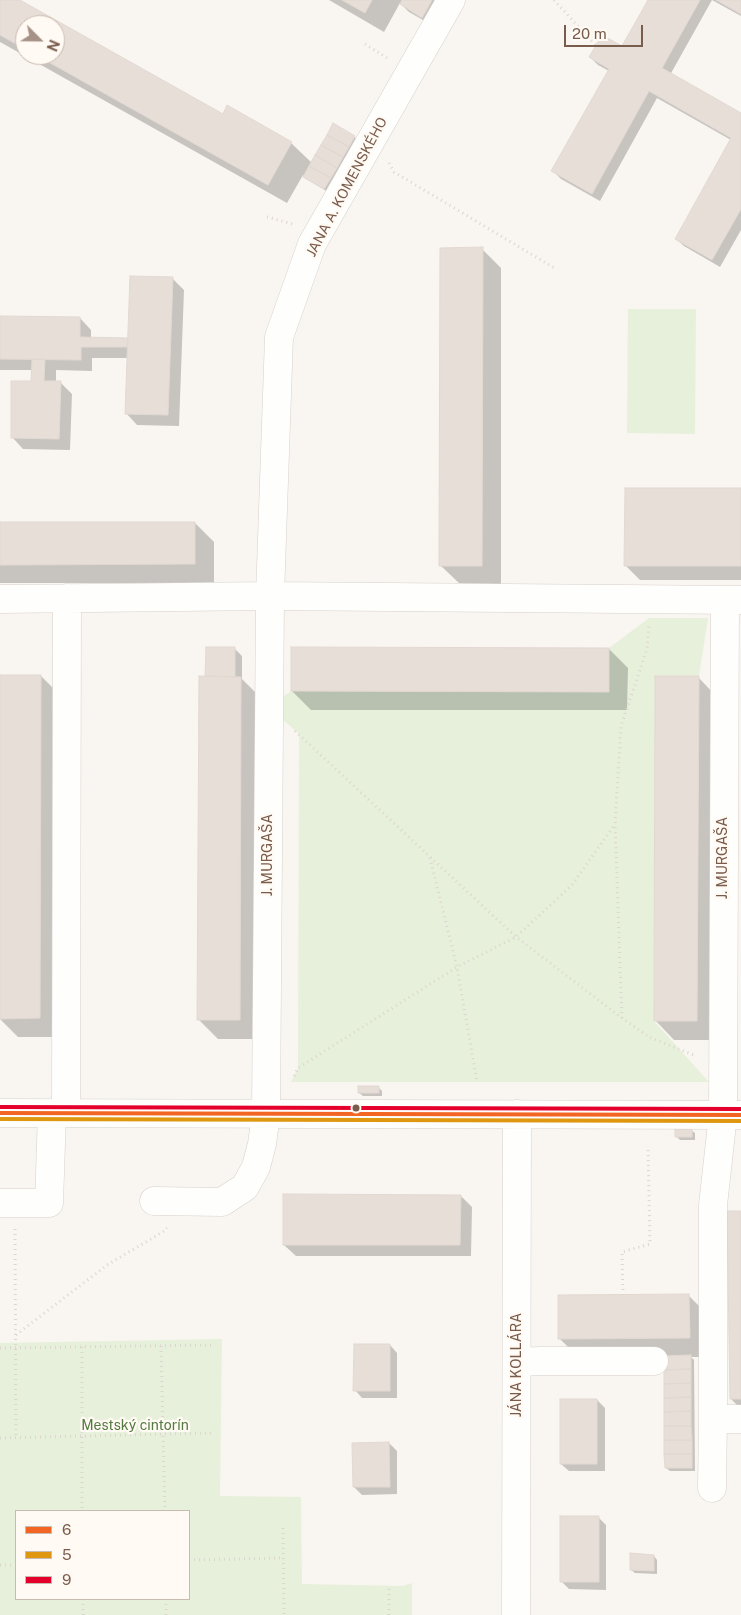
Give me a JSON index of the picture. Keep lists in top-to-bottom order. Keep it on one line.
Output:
{"streets":{"street":["JANA A. KOMENSKÉHO","J. MURGAŠA","JÁNA KOLLÁRA"]},"crossings":[["JANA A. KOMENSKÉHO","J. MURGAŠA"]],"parks":["Mestský cintorín"],"lines":["transit line 9","transit line 6","transit line 5"],"legend":["6","5","9"],"scale_bar":"20 m","north":"bottom right"}
